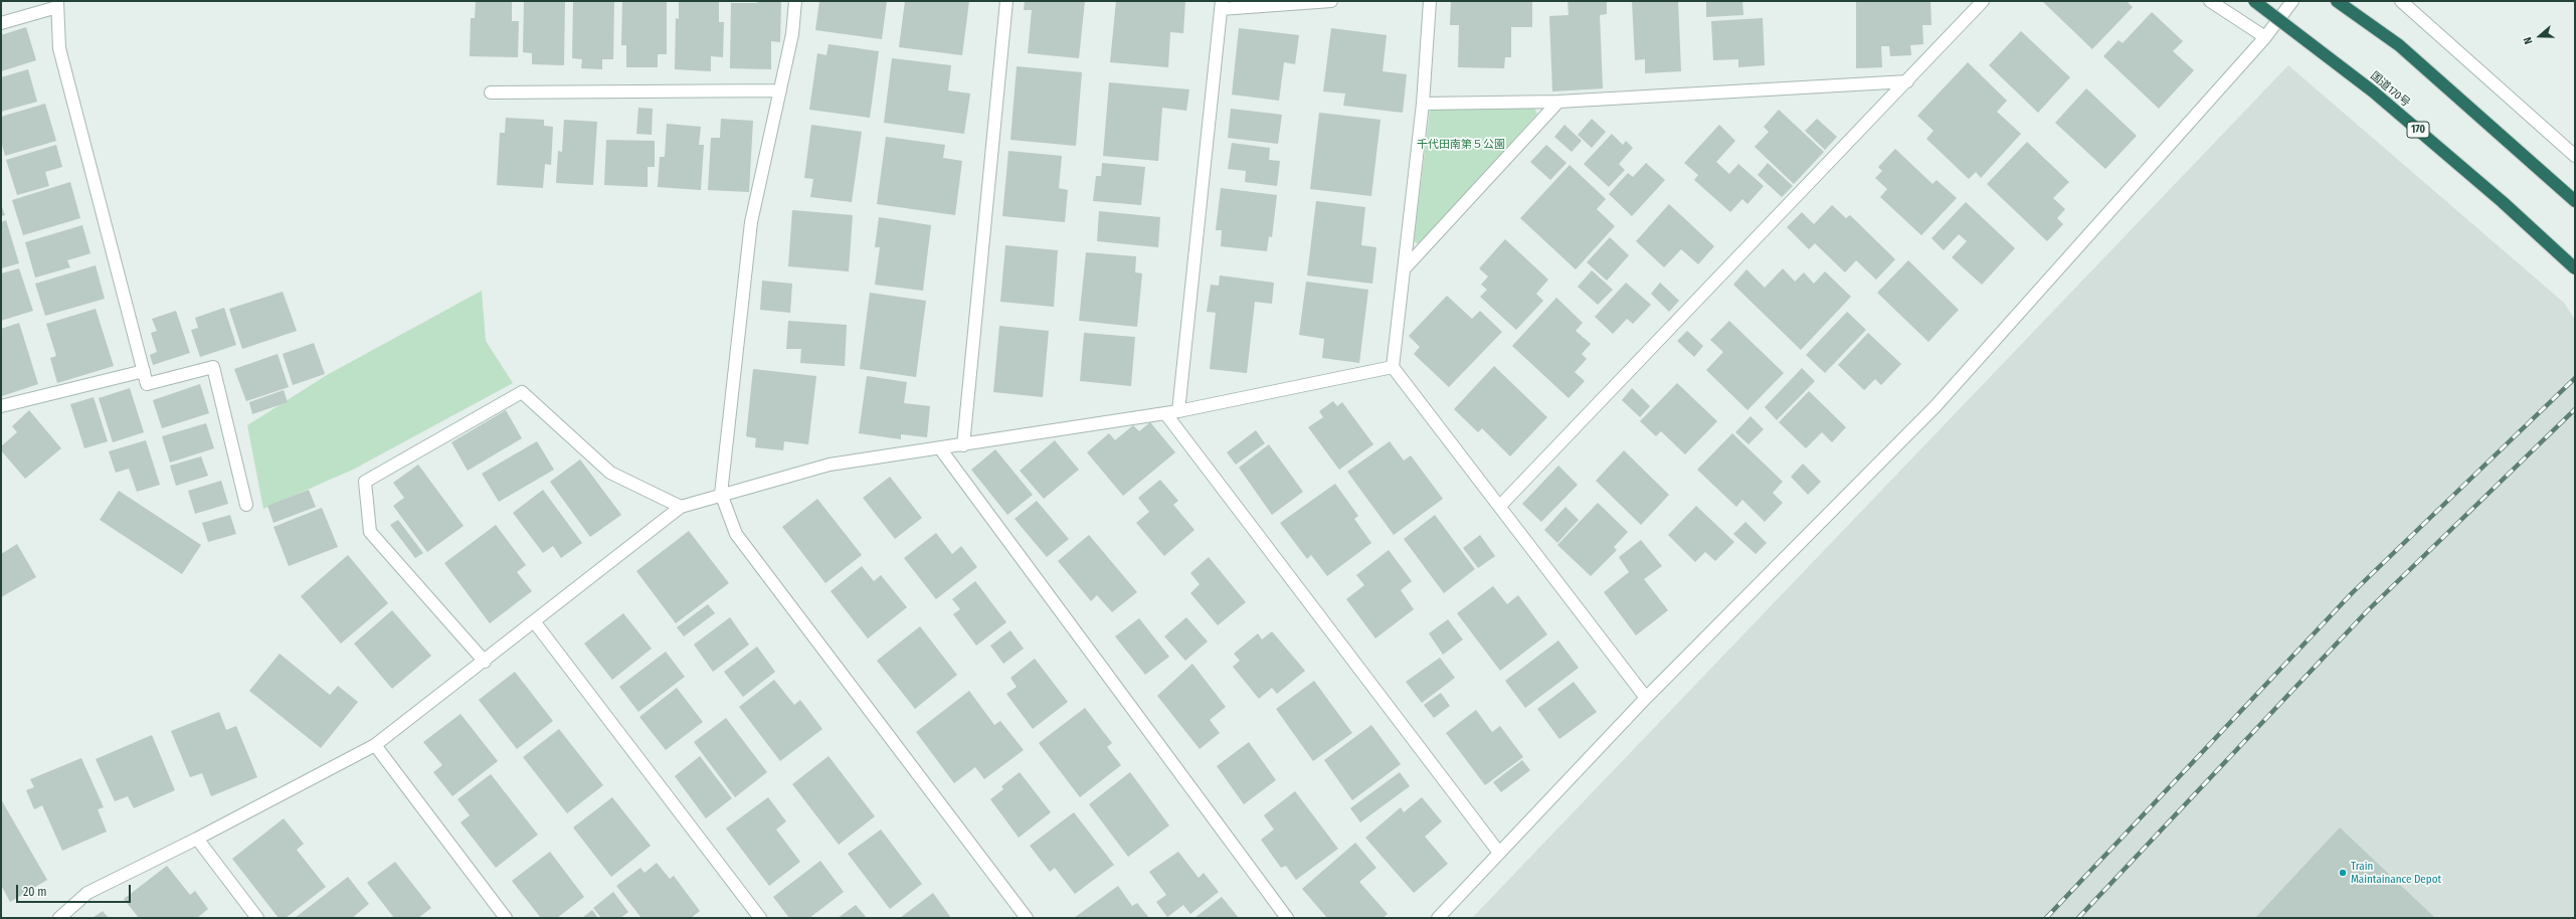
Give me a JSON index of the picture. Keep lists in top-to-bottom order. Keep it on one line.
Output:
{"streets":{"highway":["国道170号","170"]},"parks":["千代田南第５公園"],"places":["Train Maintainance Depot"],"scale_bar":"20 m","north":"left"}
